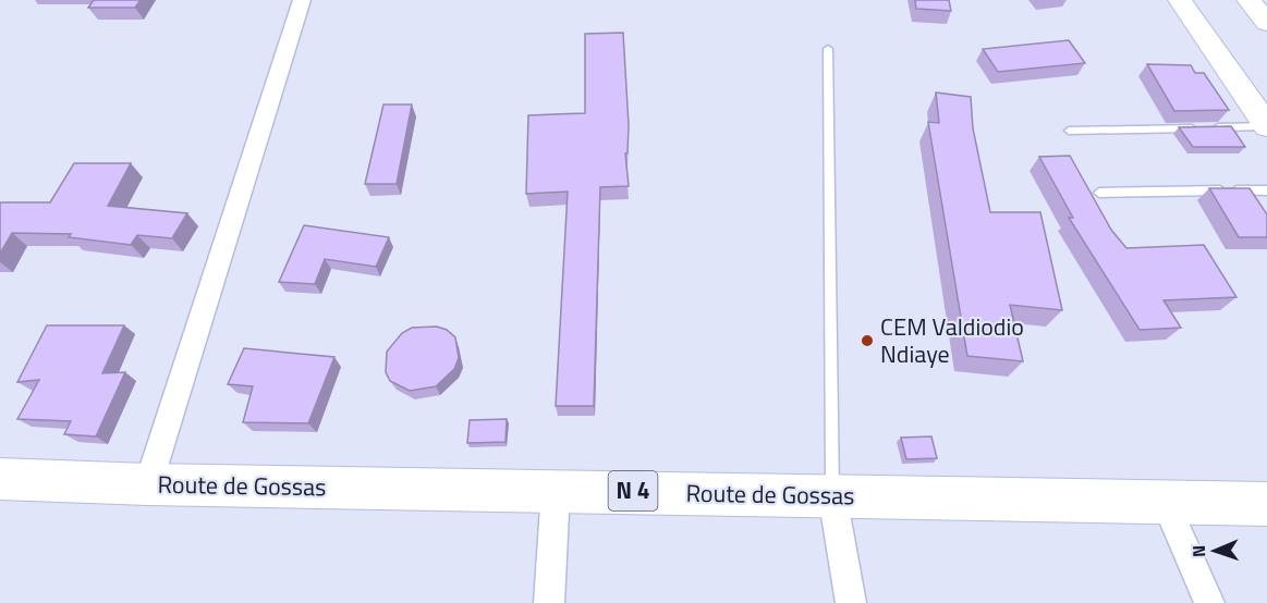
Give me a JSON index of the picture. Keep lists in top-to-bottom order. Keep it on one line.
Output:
{"streets":{"main road":["Route de Gossas","N 4"]},"places":["CEM Valdiodio Ndiaye"],"north":"left"}
